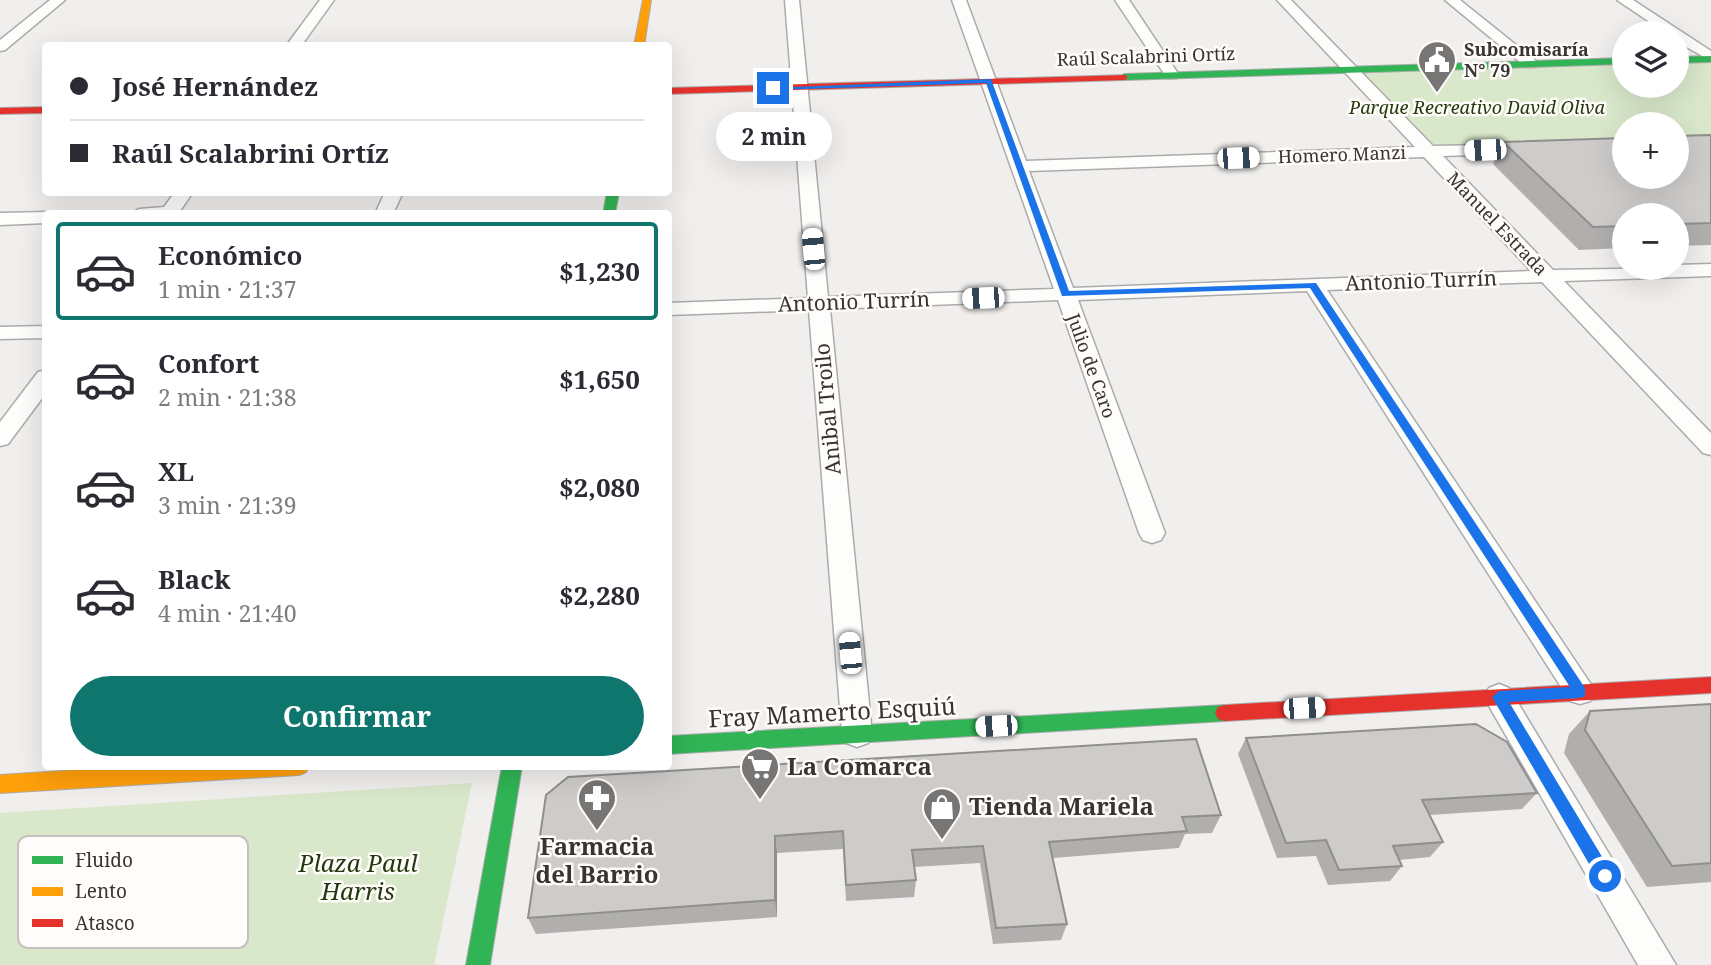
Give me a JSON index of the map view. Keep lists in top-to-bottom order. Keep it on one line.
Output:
{"streets":{"street":["Raúl Scalabrini Ortíz","Homero Manzi","Manuel Estrada","Antonio Turrín","Julio de Caro","Anibal Troilo","Fray Mamerto Esquiú"]},"crossings":[["Raúl Scalabrini Ortíz","Manuel Estrada"],["Raúl Scalabrini Ortíz","Julio de Caro"],["Raúl Scalabrini Ortíz","Anibal Troilo"],["Homero Manzi","Manuel Estrada"],["Homero Manzi","Julio de Caro"],["Manuel Estrada","Antonio Turrín"],["Antonio Turrín","Julio de Caro"],["Antonio Turrín","Anibal Troilo"],["Anibal Troilo","Fray Mamerto Esquiú"]],"parks":["Parque Recreativo David Oliva","Plaza Paul Harris"],"places":{"public building":["Subcomisaría N° 79"],"supermarket":["La Comarca"],"pharmacy":["Farmacia del Barrio"],"shop":["Tienda Mariela"]},"legend":["Fluido","Lento","Atasco"],"page":{"map_buttons":["+","−"],"banner":["José Hernández","Raúl Scalabrini Ortíz"],"bubble":"2 min","list":[{"name":"Económico","note":"1 min · 21:37","value":"$1,230"},{"name":"Confort","note":"2 min · 21:38","value":"$1,650"},{"name":"XL","note":"3 min · 21:39","value":"$2,080"},{"name":"Black","note":"4 min · 21:40","value":"$2,280"}],"buttons":"Confirmar"}}
